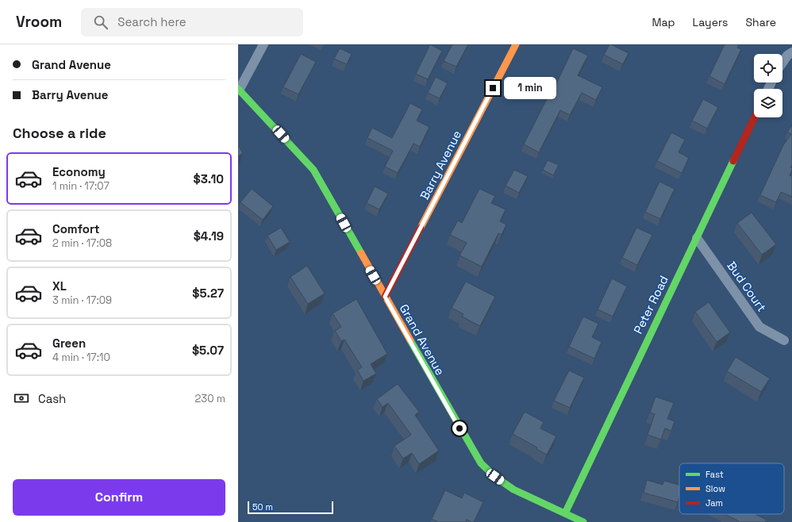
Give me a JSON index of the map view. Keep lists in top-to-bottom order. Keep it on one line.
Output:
{"streets":{"street":["Barry Avenue","Bud Court","Peter Road","Grand Avenue"]},"crossings":[["Barry Avenue","Grand Avenue"],["Bud Court","Peter Road"],["Peter Road","Grand Avenue"]],"legend":["Fast","Slow","Jam"],"scale_bar":"50 m","page":{"header":"Vroom","search":"Search here","nav":["Map","Layers","Share"],"banner":["Grand Avenue","Barry Avenue"],"bubble":"1 min","heading":"Choose a ride","list":[{"name":"Economy","note":"1 min · 17:07","value":"$3.10"},{"name":"Comfort","note":"2 min · 17:08","value":"$4.19"},{"name":"XL","note":"3 min · 17:09","value":"$5.27"},{"name":"Green","note":"4 min · 17:10","value":"$5.07"}],"pay":["Cash","230 m"],"buttons":"Confirm","scale":"50 m"}}
